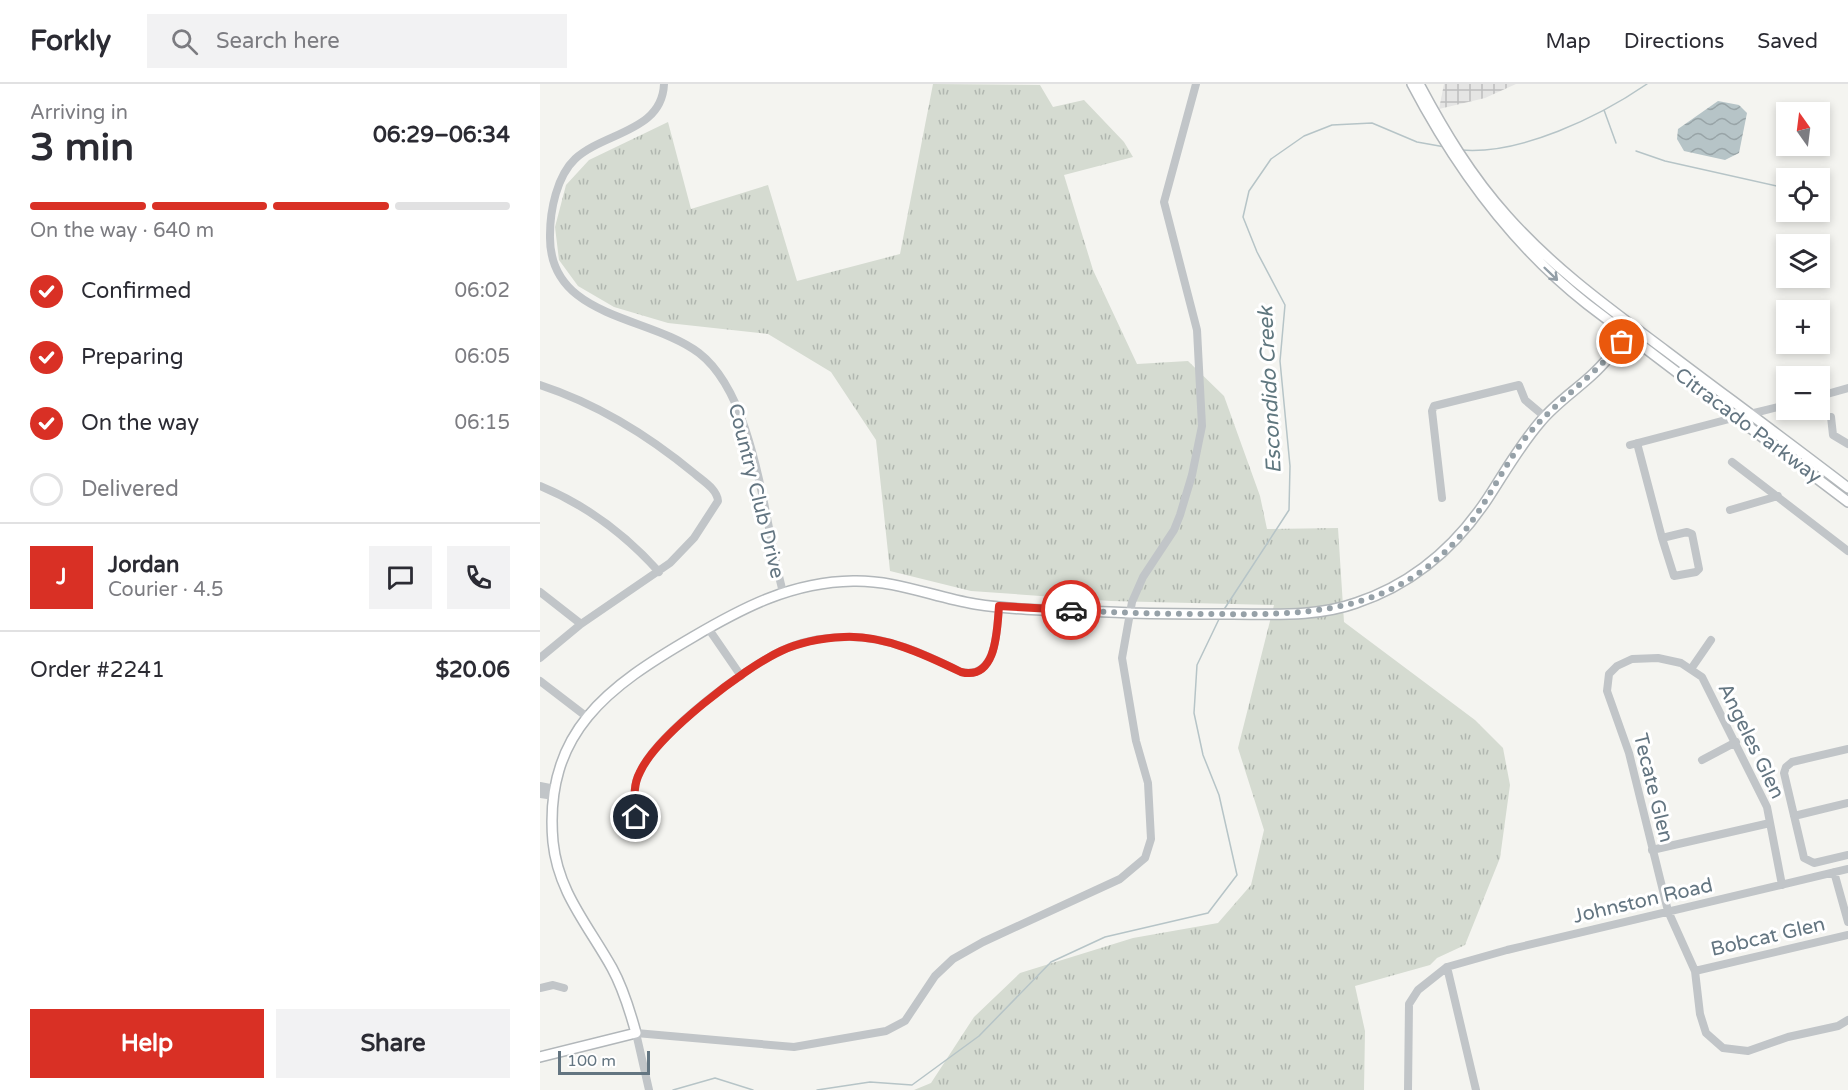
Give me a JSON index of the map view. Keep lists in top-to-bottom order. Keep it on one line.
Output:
{"streets":{"main road":["Citracado Parkway","Country Club Drive"],"street":["Angeles Glen","Tecate Glen","Johnston Road","Bobcat Glen"]},"crossings":[["Angeles Glen","Tecate Glen"],["Angeles Glen","Johnston Road"],["Tecate Glen","Johnston Road"],["Tecate Glen","Bobcat Glen"]],"water":["Escondido Creek"],"scale_bar":"100 m","north":"top","page":{"header":"Forkly","search":"Search here","nav":["Map","Directions","Saved"],"heading":["3 min","Arriving in","06:29–06:34"],"panel":["Jordan","Courier · 4.5","Order #2241","$20.06"],"map_buttons":["+","−"],"bar":"On the way · 640 m","list":[["Confirmed","06:02"],["Preparing","06:05"],["On the way","06:15"],"Delivered"],"round":"J","buttons":["Help","Share"],"scale":"100 m"}}
